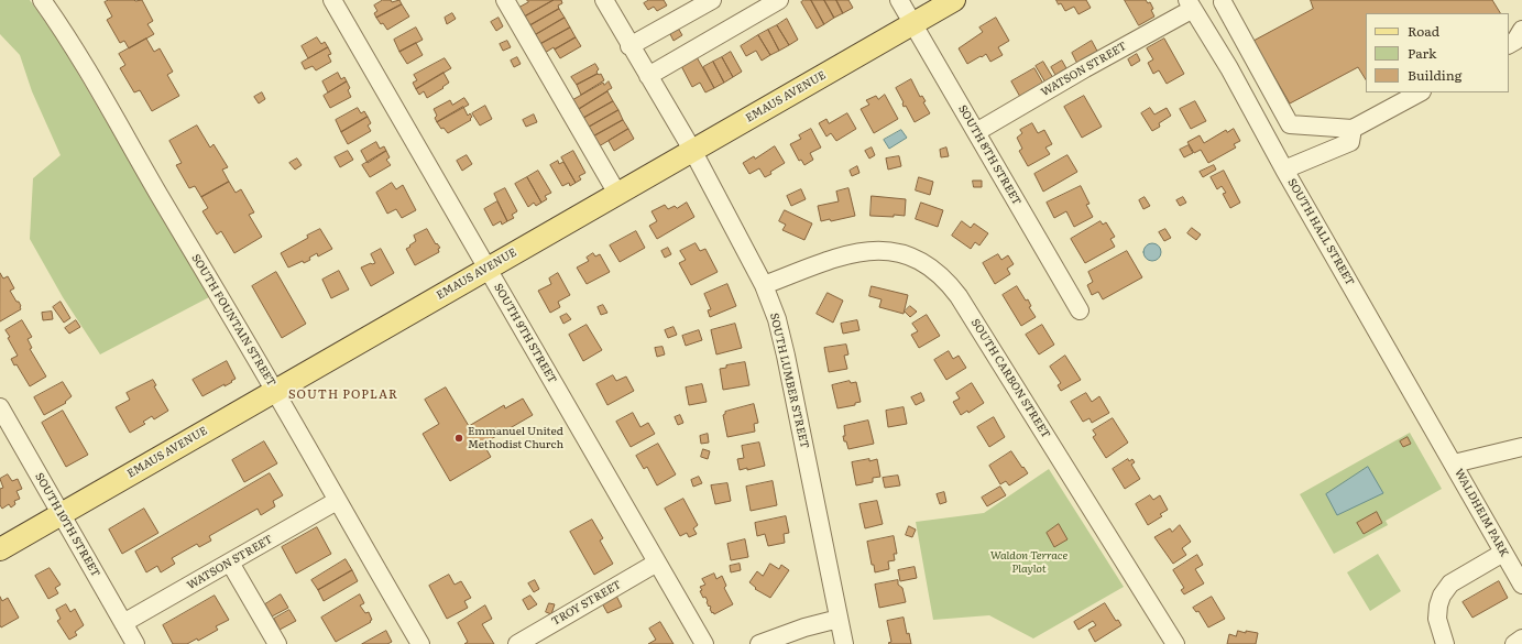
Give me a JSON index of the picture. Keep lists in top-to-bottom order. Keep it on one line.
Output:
{"streets":{"main road":["EMAUS AVENUE"],"street":["WATSON STREET","SOUTH 8TH STREET","SOUTH HALL STREET","SOUTH FOUNTAIN STREET","SOUTH 9TH STREET","SOUTH CARBON STREET","SOUTH LUMBER STREET","WALDHEIM PARK","SOUTH 10TH STREET","TROY STREET"]},"crossings":[["WATSON STREET","SOUTH 8TH STREET"],["WATSON STREET","SOUTH HALL STREET"],["WATSON STREET","SOUTH FOUNTAIN STREET"],["WATSON STREET","SOUTH 10TH STREET"],["EMAUS AVENUE","SOUTH 8TH STREET"],["EMAUS AVENUE","SOUTH FOUNTAIN STREET"],["EMAUS AVENUE","SOUTH 9TH STREET"],["EMAUS AVENUE","SOUTH LUMBER STREET"],["EMAUS AVENUE","SOUTH 10TH STREET"],["SOUTH HALL STREET","WALDHEIM PARK"],["SOUTH 9TH STREET","TROY STREET"],["SOUTH CARBON STREET","SOUTH LUMBER STREET"]],"districts":["SOUTH POPLAR"],"parks":["Waldon Terrace Playlot"],"places":["Emmanuel United Methodist Church"],"legend":["Road","Park","Building"]}
